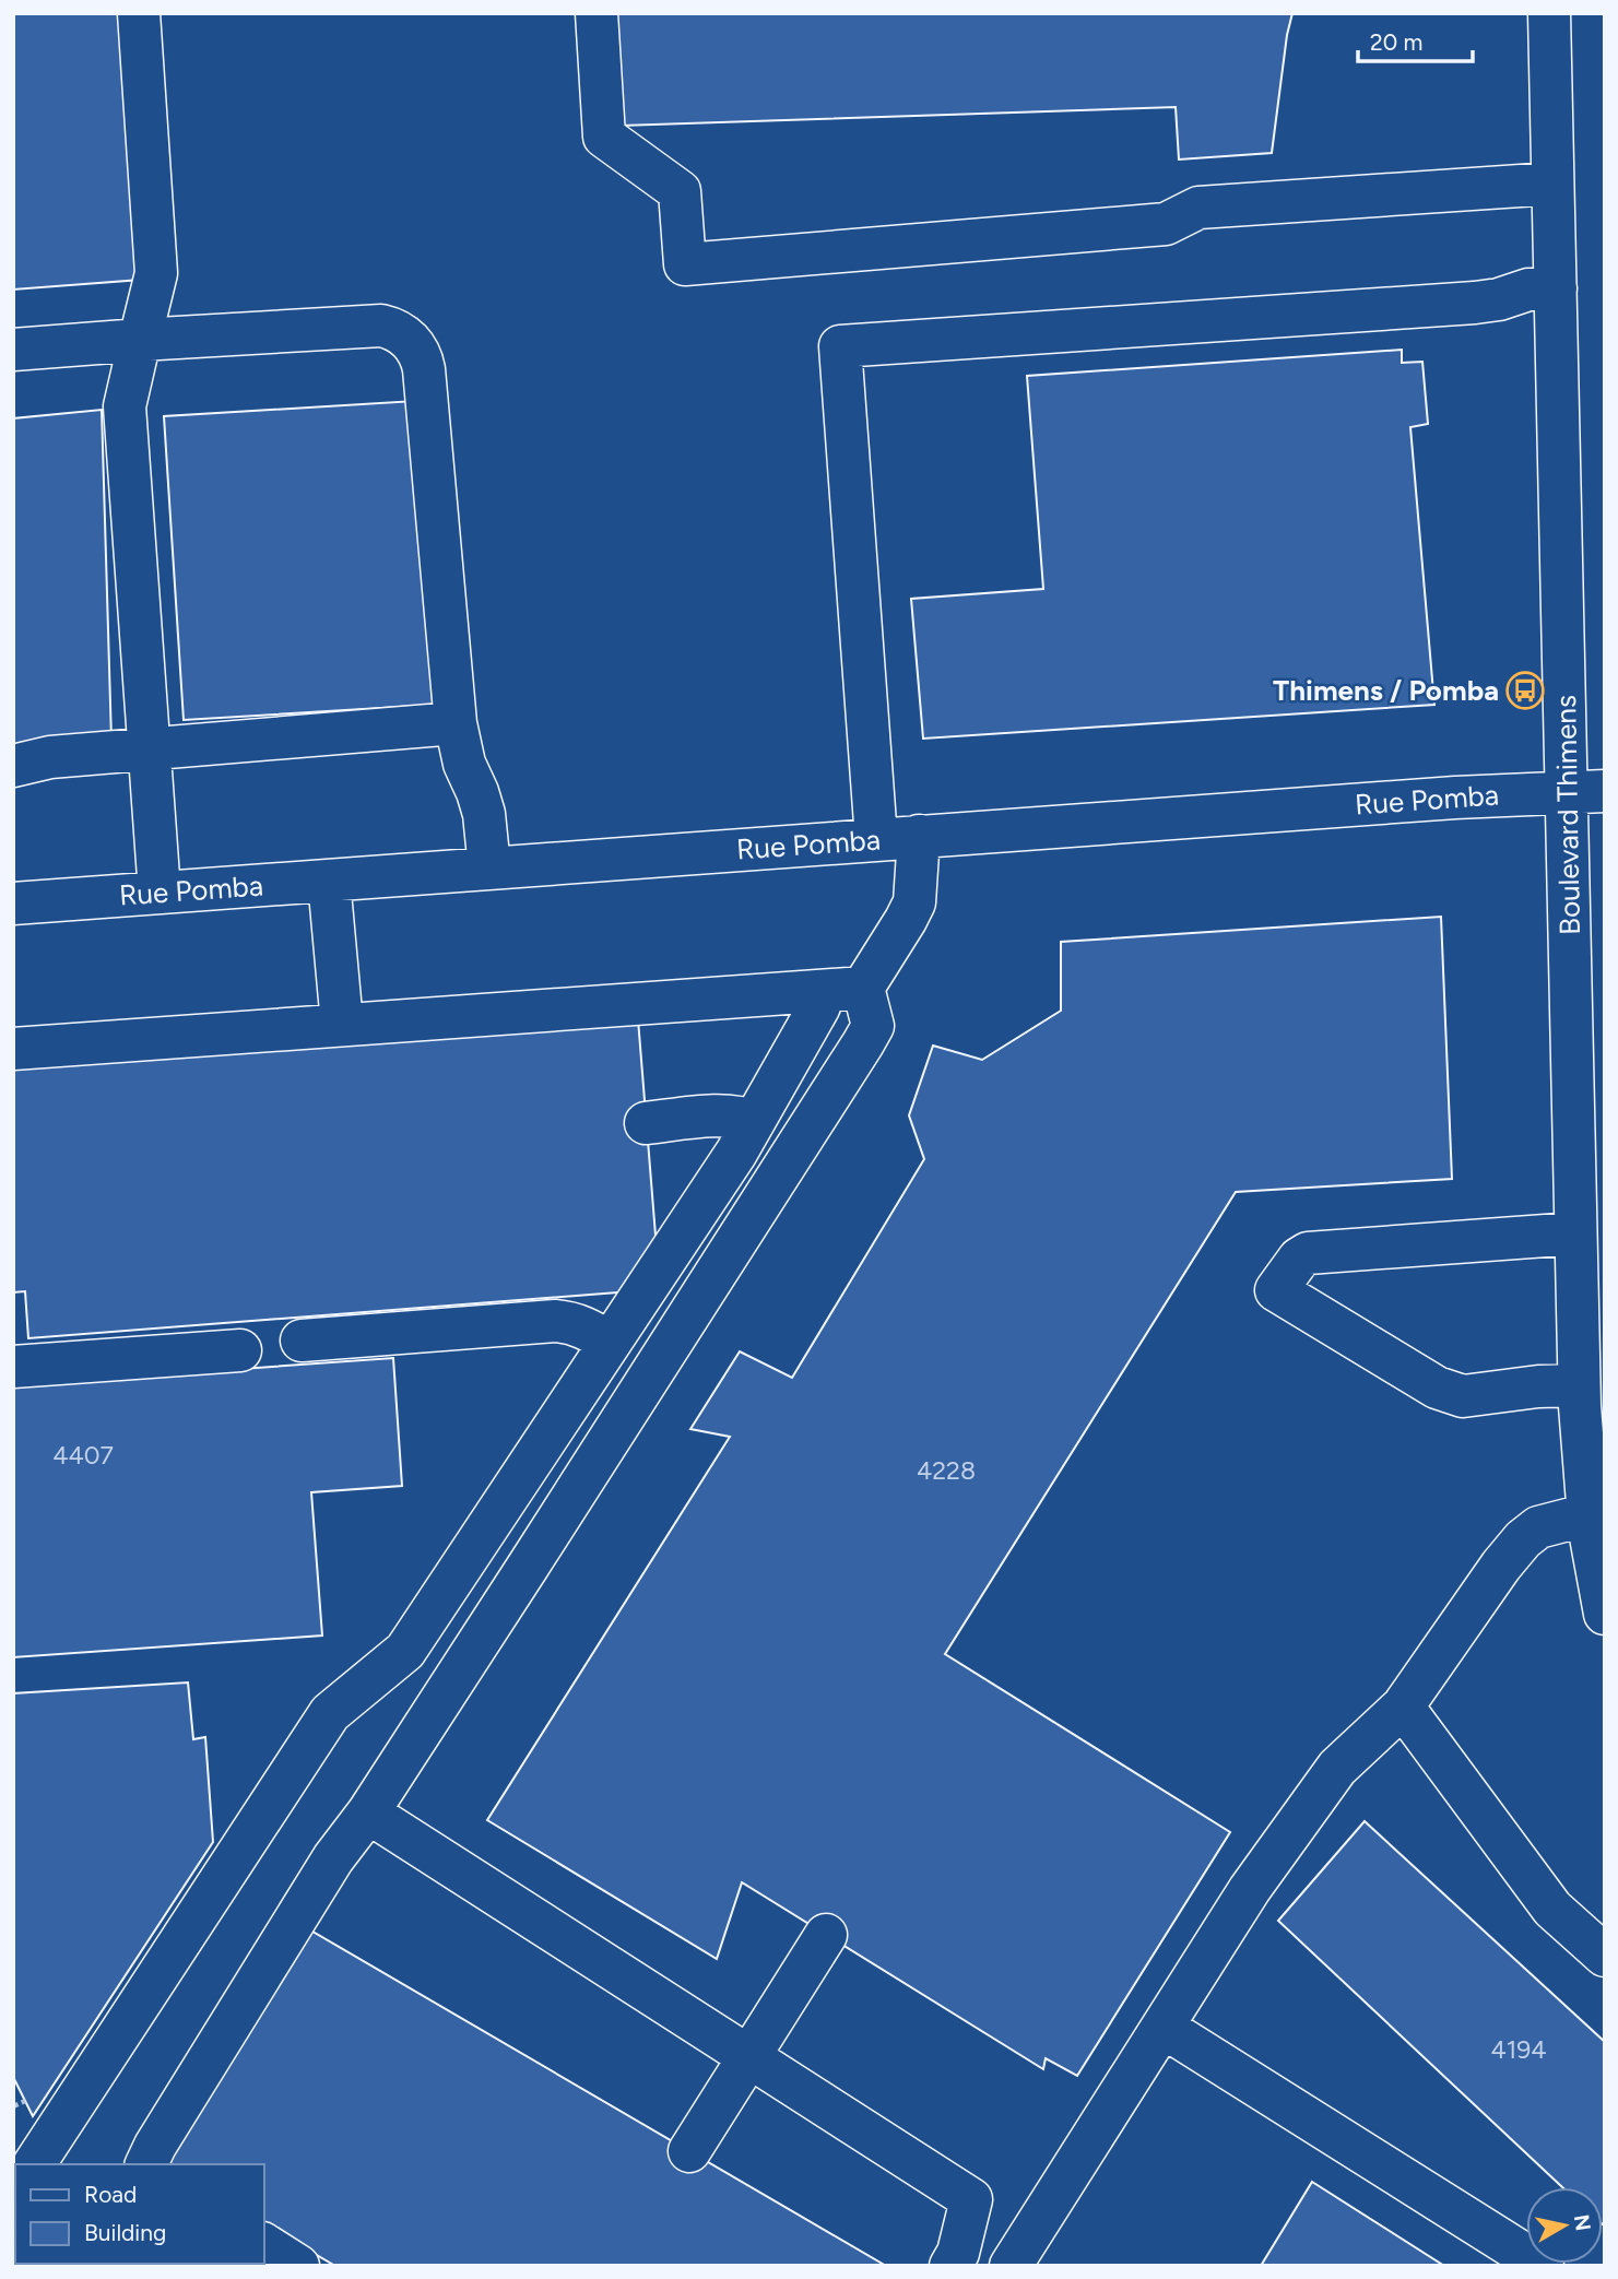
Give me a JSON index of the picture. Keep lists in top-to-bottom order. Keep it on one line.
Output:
{"streets":{"street":["Rue Pomba","Boulevard Thimens"]},"crossings":[["Rue Pomba","Boulevard Thimens"]],"places":{"bus stop":["Thimens / Pomba"]},"house_numbers":["4407","4228","4194"],"legend":["Road","Building"],"scale_bar":"20 m","north":"right"}
